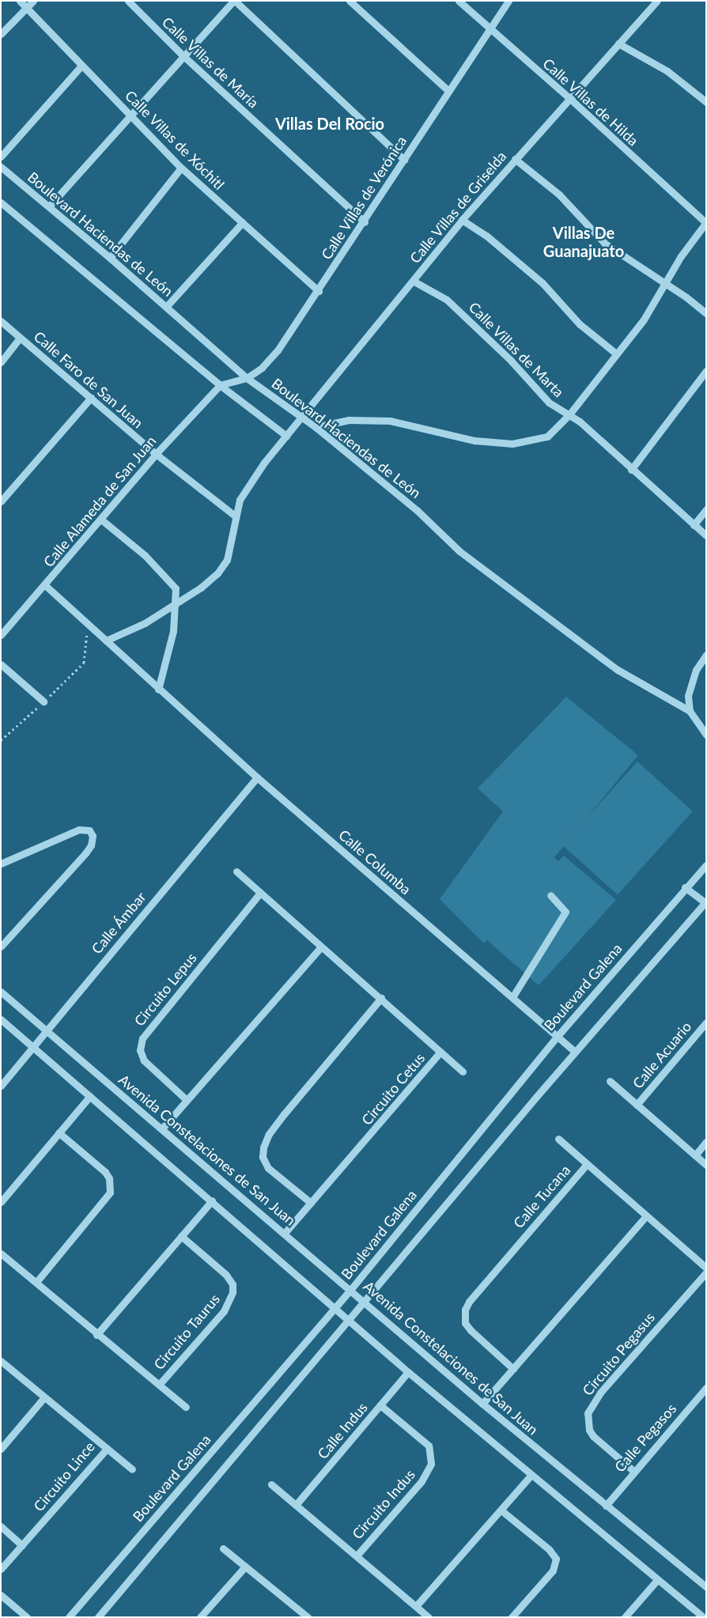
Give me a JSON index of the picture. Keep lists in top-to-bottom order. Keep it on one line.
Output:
{"streets":{"street":["Calle Villas de María","Calle Villas de Hilda","Calle Villas de Xóchitl","Calle Villas de Verónica","Calle Villas de Griselda","Boulevard Haciendas de León","Calle Villas de Marta","Calle Faro de San Juan","Calle Alameda de San Juan","Calle Columba","Calle Ámbar","Boulevard Galena","Circuito Lepus","Calle Acuario","Circuito Cetus","Avenida Constelaciones de San Juan","Calle Tucana","Circuito Taurus","Circuito Pegasus","Calle Indus","Calle Pegasos","Circuito Lince","Circuito Indus"]},"crossings":[["Calle Villas de María","Calle Villas de Verónica"],["Calle Villas de Hilda","Calle Villas de Verónica"],["Calle Villas de Hilda","Calle Villas de Griselda"],["Calle Villas de Xóchitl","Calle Villas de Verónica"],["Calle Villas de Verónica","Boulevard Haciendas de León"],["Calle Villas de Verónica","Calle Alameda de San Juan"],["Calle Villas de Griselda","Boulevard Haciendas de León"],["Calle Villas de Griselda","Calle Villas de Marta"],["Calle Villas de Griselda","Calle Faro de San Juan"],["Calle Villas de Griselda","Calle Columba"],["Calle Faro de San Juan","Calle Alameda de San Juan"],["Calle Alameda de San Juan","Calle Columba"],["Calle Columba","Calle Ámbar"],["Calle Columba","Boulevard Galena"],["Calle Ámbar","Avenida Constelaciones de San Juan"],["Boulevard Galena","Avenida Constelaciones de San Juan"],["Circuito Lepus","Circuito Cetus"],["Circuito Cetus","Avenida Constelaciones de San Juan"],["Avenida Constelaciones de San Juan","Calle Pegasos"],["Circuito Pegasus","Calle Pegasos"],["Calle Indus","Circuito Indus"]],"districts":["Villas Del Rocio","Villas De Guanajuato"]}
